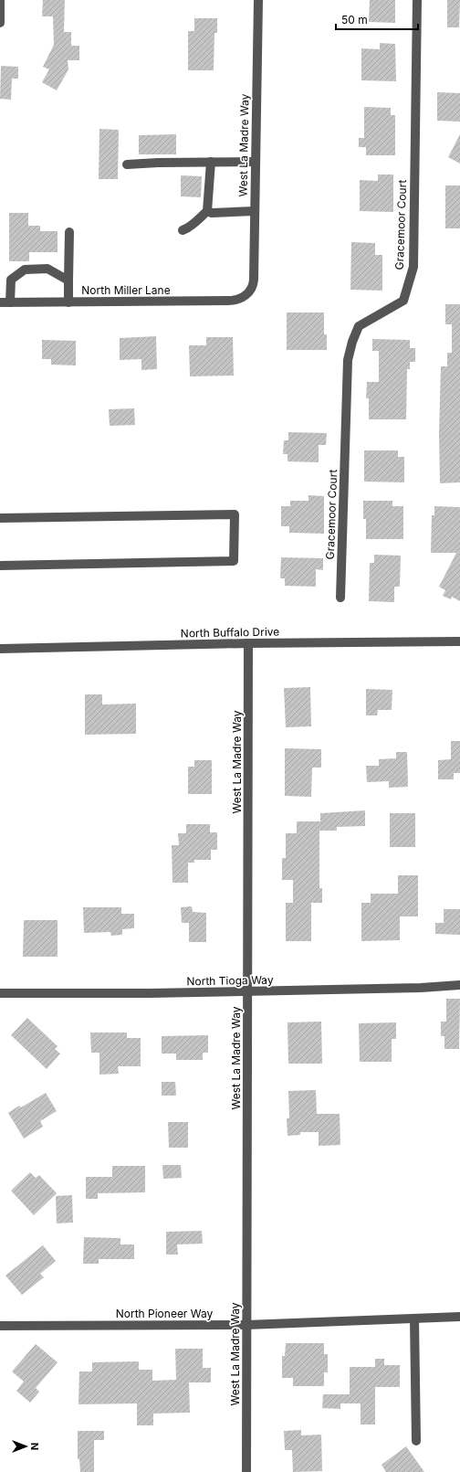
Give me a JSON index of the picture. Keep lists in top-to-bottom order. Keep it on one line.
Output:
{"streets":{"street":["West La Madre Way","Gracemoor Court","North Miller Lane","North Buffalo Drive","North Tioga Way","North Pioneer Way"]},"crossings":[["West La Madre Way","North Miller Lane"],["West La Madre Way","North Buffalo Drive"],["West La Madre Way","North Tioga Way"],["West La Madre Way","North Pioneer Way"]],"scale_bar":"50 m","north":"right"}
